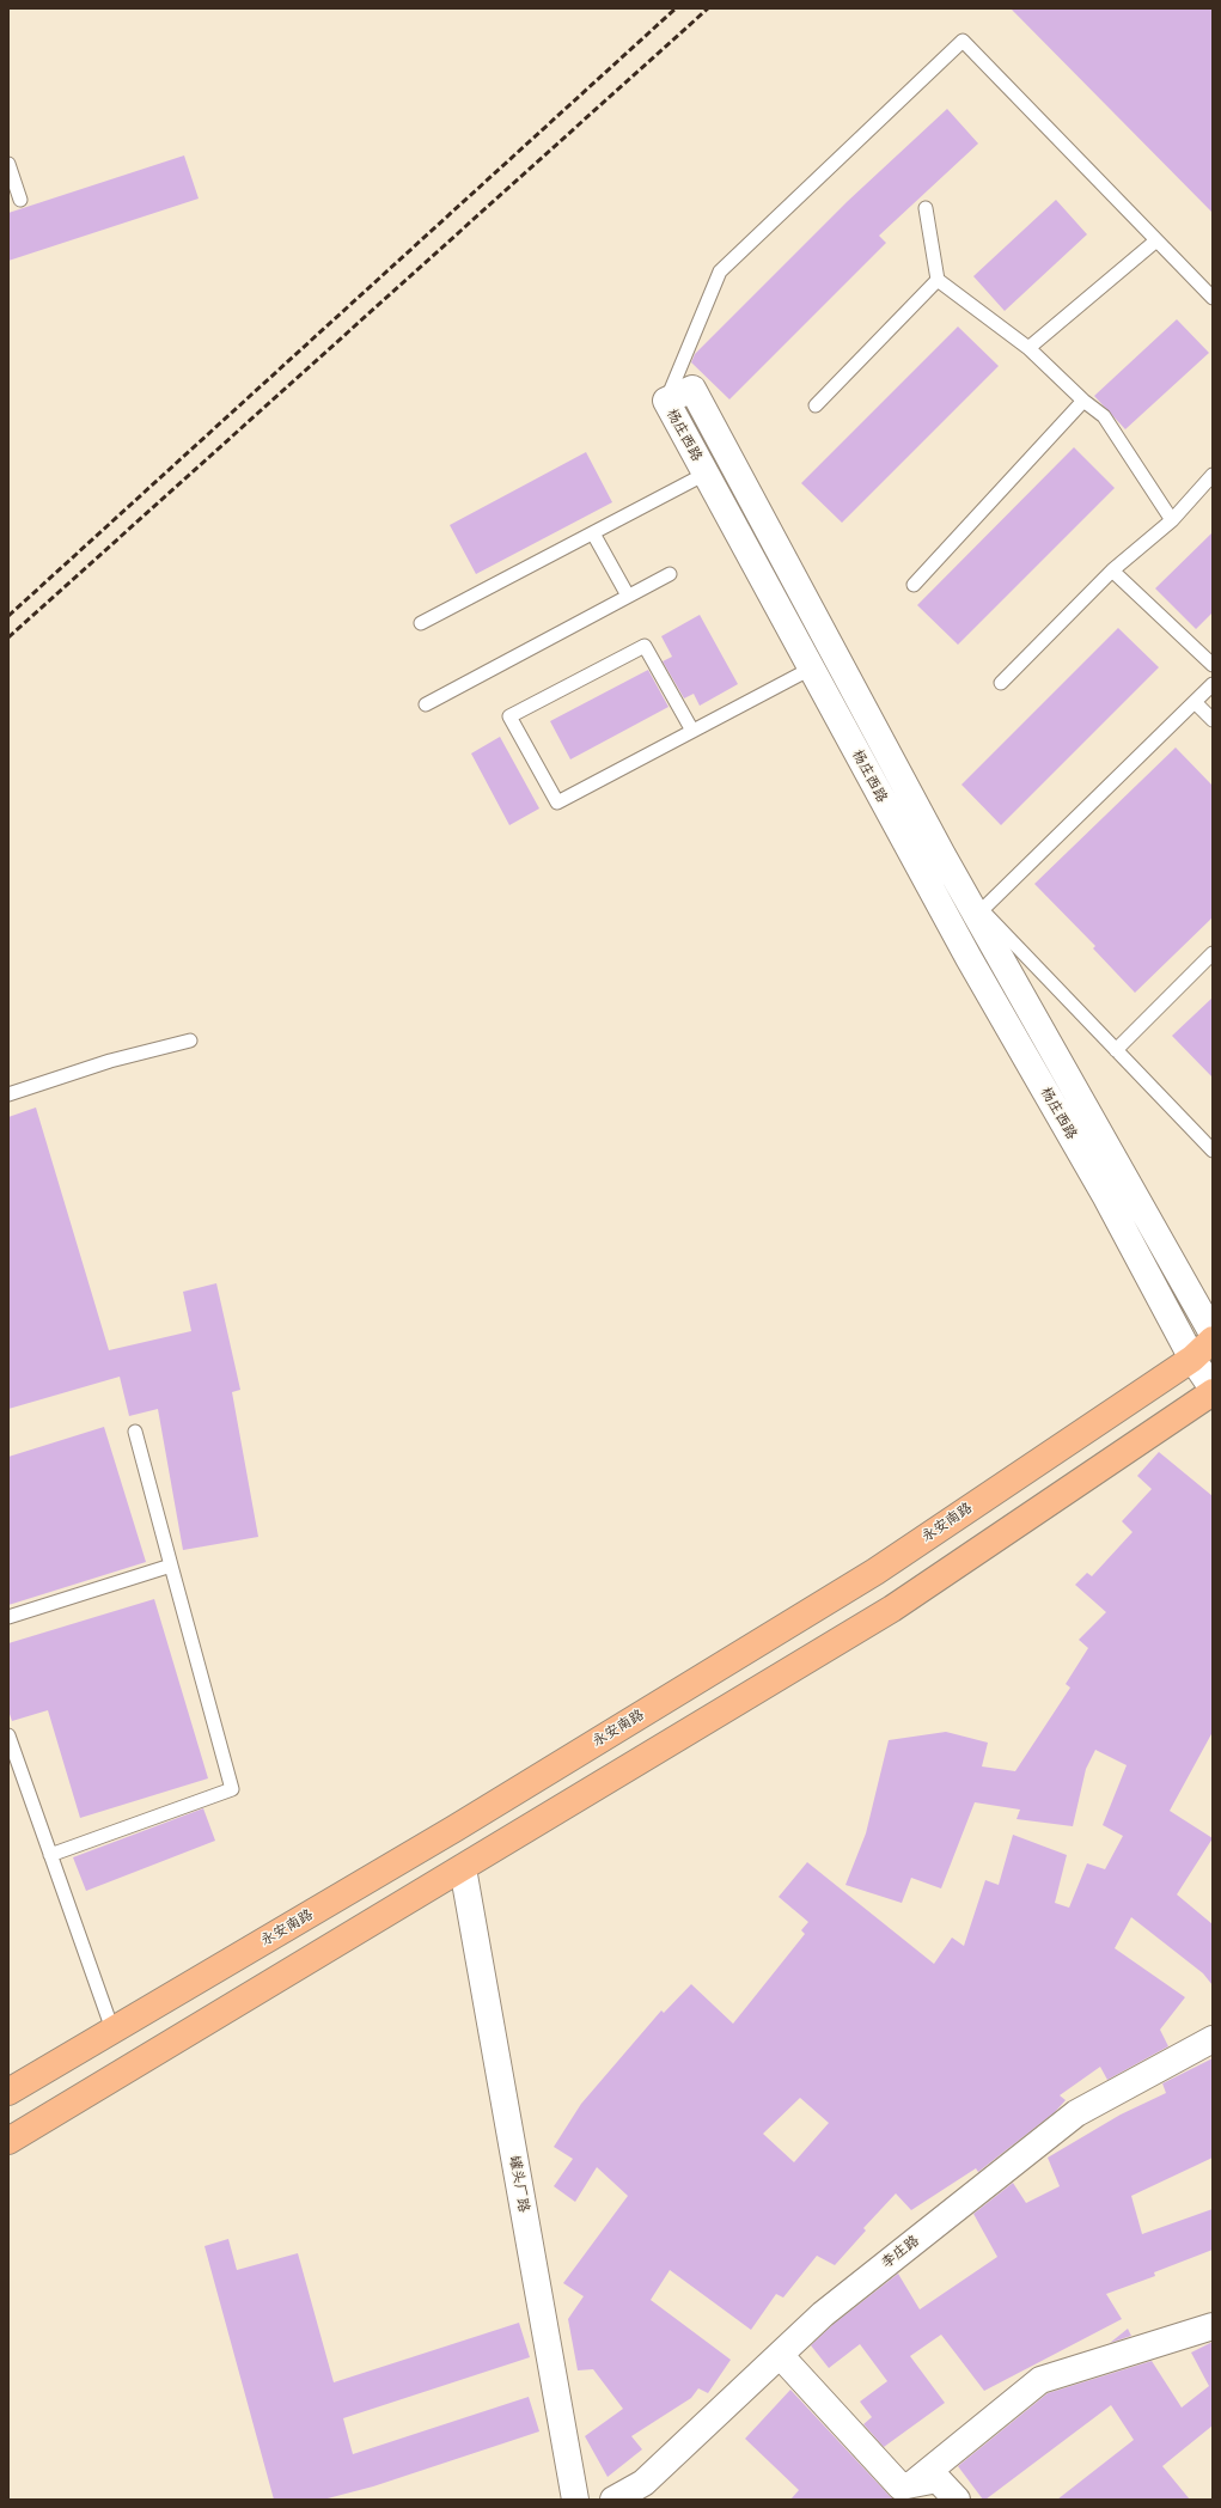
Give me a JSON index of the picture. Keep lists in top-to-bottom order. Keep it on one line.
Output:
{"streets":{"main road":["永安南路"],"street":["杨庄西路","罐头厂路","李庄路"]},"crossings":[["杨庄西路","永安南路"]]}
